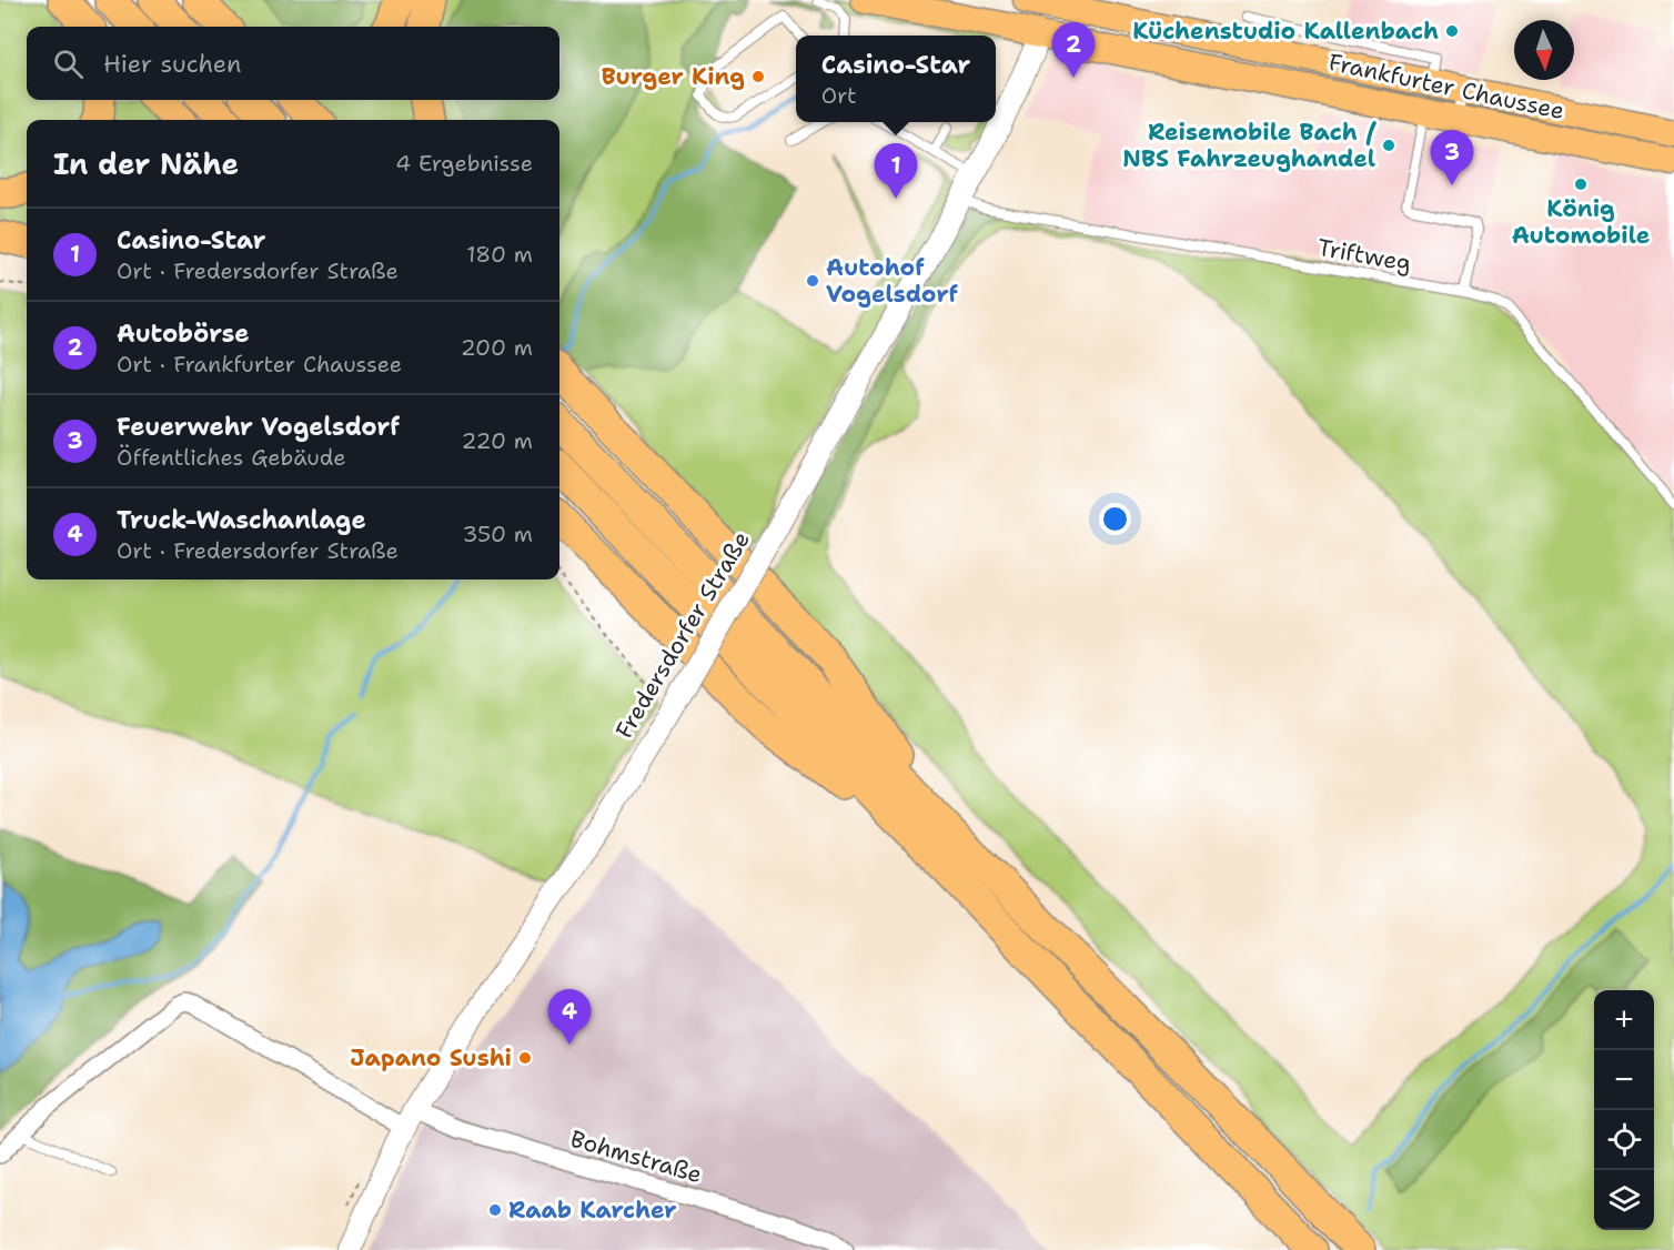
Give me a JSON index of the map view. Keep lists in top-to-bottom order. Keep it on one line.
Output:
{"streets":{"main road":["Frankfurter Chaussee"],"street":["Fredersdorfer Straße","Bohmstraße"],"lane":["Triftweg"]},"crossings":[["Frankfurter Chaussee","Fredersdorfer Straße"],["Triftweg","Fredersdorfer Straße"],["Fredersdorfer Straße","Bohmstraße"]],"places":["Küchenstudio Kallenbach","Burger King","Reisemobile Bach / NBS Fahrzeughandel","König Automobile","Autohof Vogelsdorf","Japano Sushi","Raab Karcher"],"north":"bottom","page":{"pins":["2","3","1","4"],"search":"Hier suchen","popup":["Casino-Star","Ort"],"heading":["In der Nähe","4 Ergebnisse"],"list":[{"mark":"1","name":"Casino-Star","note":"Ort · Fredersdorfer Straße","value":"180 m"},{"mark":"2","name":"Autobörse","note":"Ort · Frankfurter Chaussee","value":"200 m"},{"mark":"3","name":"Feuerwehr Vogelsdorf","note":"Öffentliches Gebäude","value":"220 m"},{"mark":"4","name":"Truck-Waschanlage","note":"Ort · Fredersdorfer Straße","value":"350 m"}],"map_buttons":["+","−"]}}
